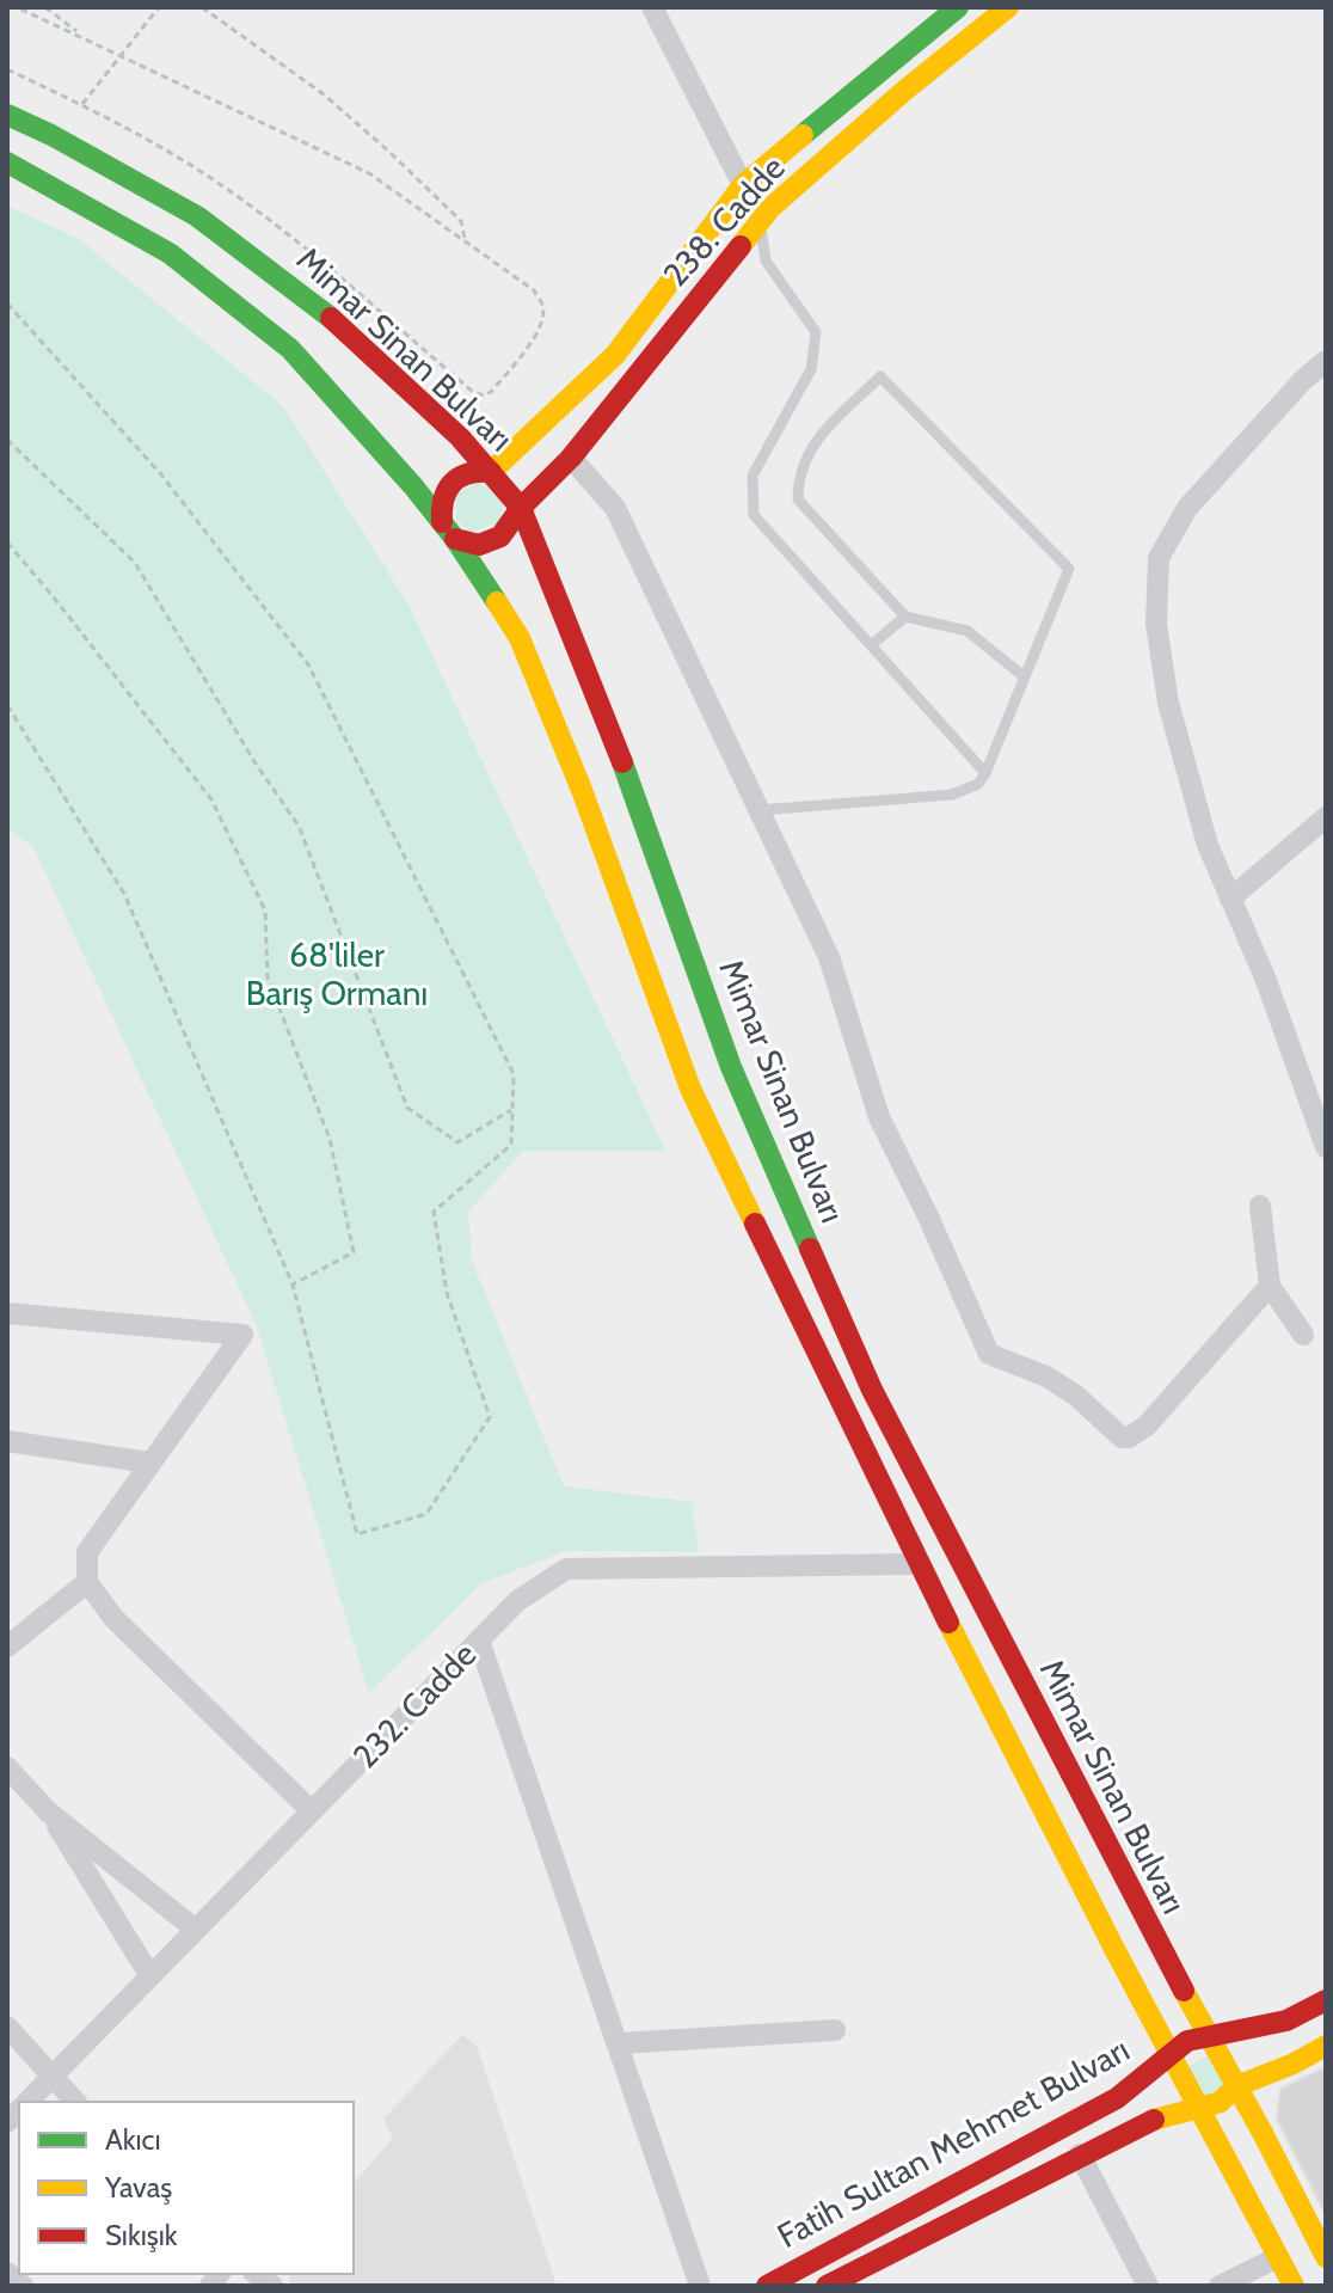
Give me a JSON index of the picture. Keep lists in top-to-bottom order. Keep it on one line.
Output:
{"streets":{"main road":["238. Cadde","Mimar Sinan Bulvarı","Fatih Sultan Mehmet Bulvarı"],"street":["232. Cadde"]},"crossings":[["238. Cadde","Mimar Sinan Bulvarı"],["Mimar Sinan Bulvarı","Fatih Sultan Mehmet Bulvarı"]],"parks":["68'liler Barış Ormanı"],"legend":["Akıcı","Yavaş","Sıkışık"]}
